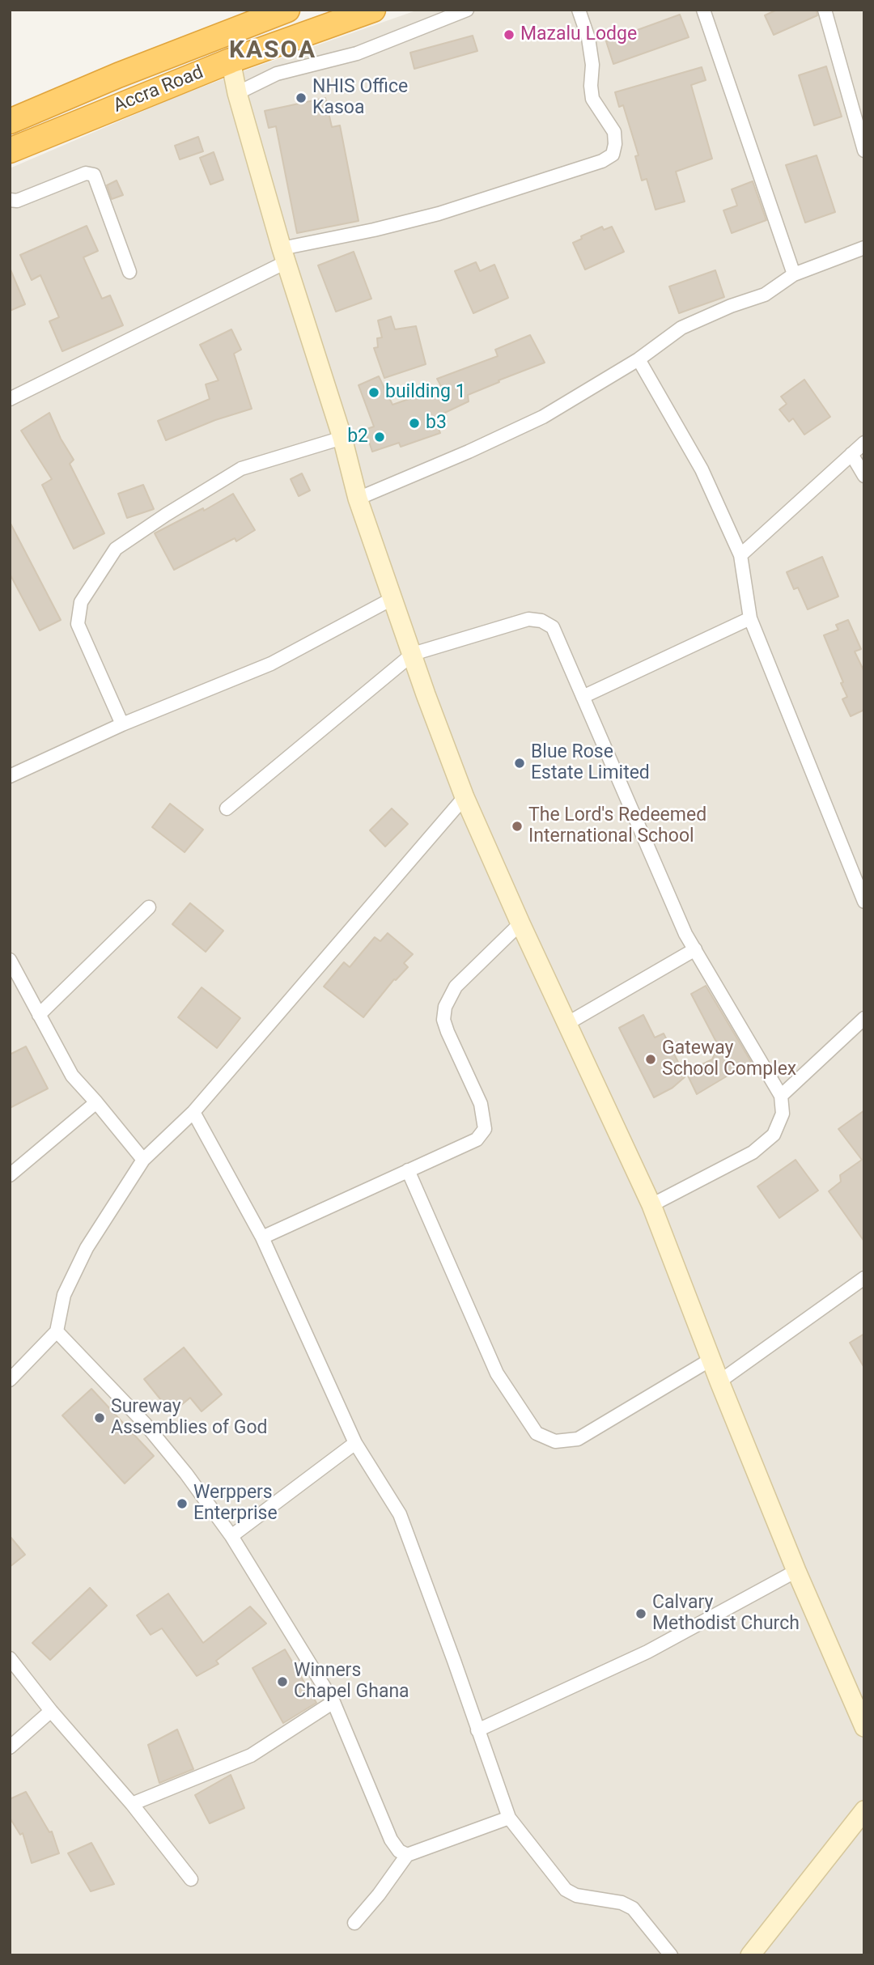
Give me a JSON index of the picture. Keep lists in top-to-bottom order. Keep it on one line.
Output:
{"streets":{"highway":["Accra Road"]},"districts":["KASOA"],"places":["Mazalu Lodge","NHIS Office Kasoa","building 1","b3","b2","Blue Rose Estate Limited","The Lord's Redeemed International School","Gateway School Complex","Sureway Assemblies of God","Werppers Enterprise","Calvary Methodist Church","Winners Chapel Ghana"]}
